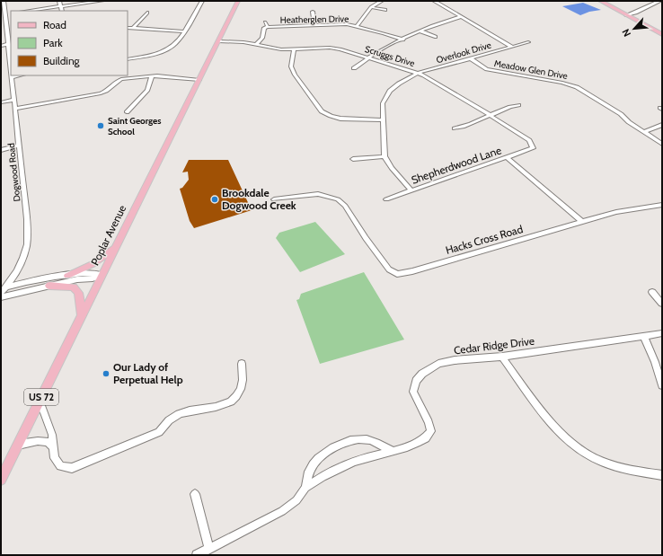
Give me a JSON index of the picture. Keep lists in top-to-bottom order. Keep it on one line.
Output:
{"streets":{"main road":["Poplar Avenue","US 72"],"street":["Heatherglen Drive","Overlook Drive","Scruggs Drive","Meadow Glen Drive","Shepherdwood Lane","Dogwood Road","Hacks Cross Road","Cedar Ridge Drive"]},"crossings":[["Heatherglen Drive","Scruggs Drive"],["Overlook Drive","Scruggs Drive"],["Overlook Drive","Meadow Glen Drive"],["Scruggs Drive","Shepherdwood Lane"],["Scruggs Drive","Poplar Avenue"]],"places":["Saint Georges School","Brookdale Dogwood Creek","Our Lady of Perpetual Help"],"legend":["Road","Park","Building"],"north":"bottom left"}
